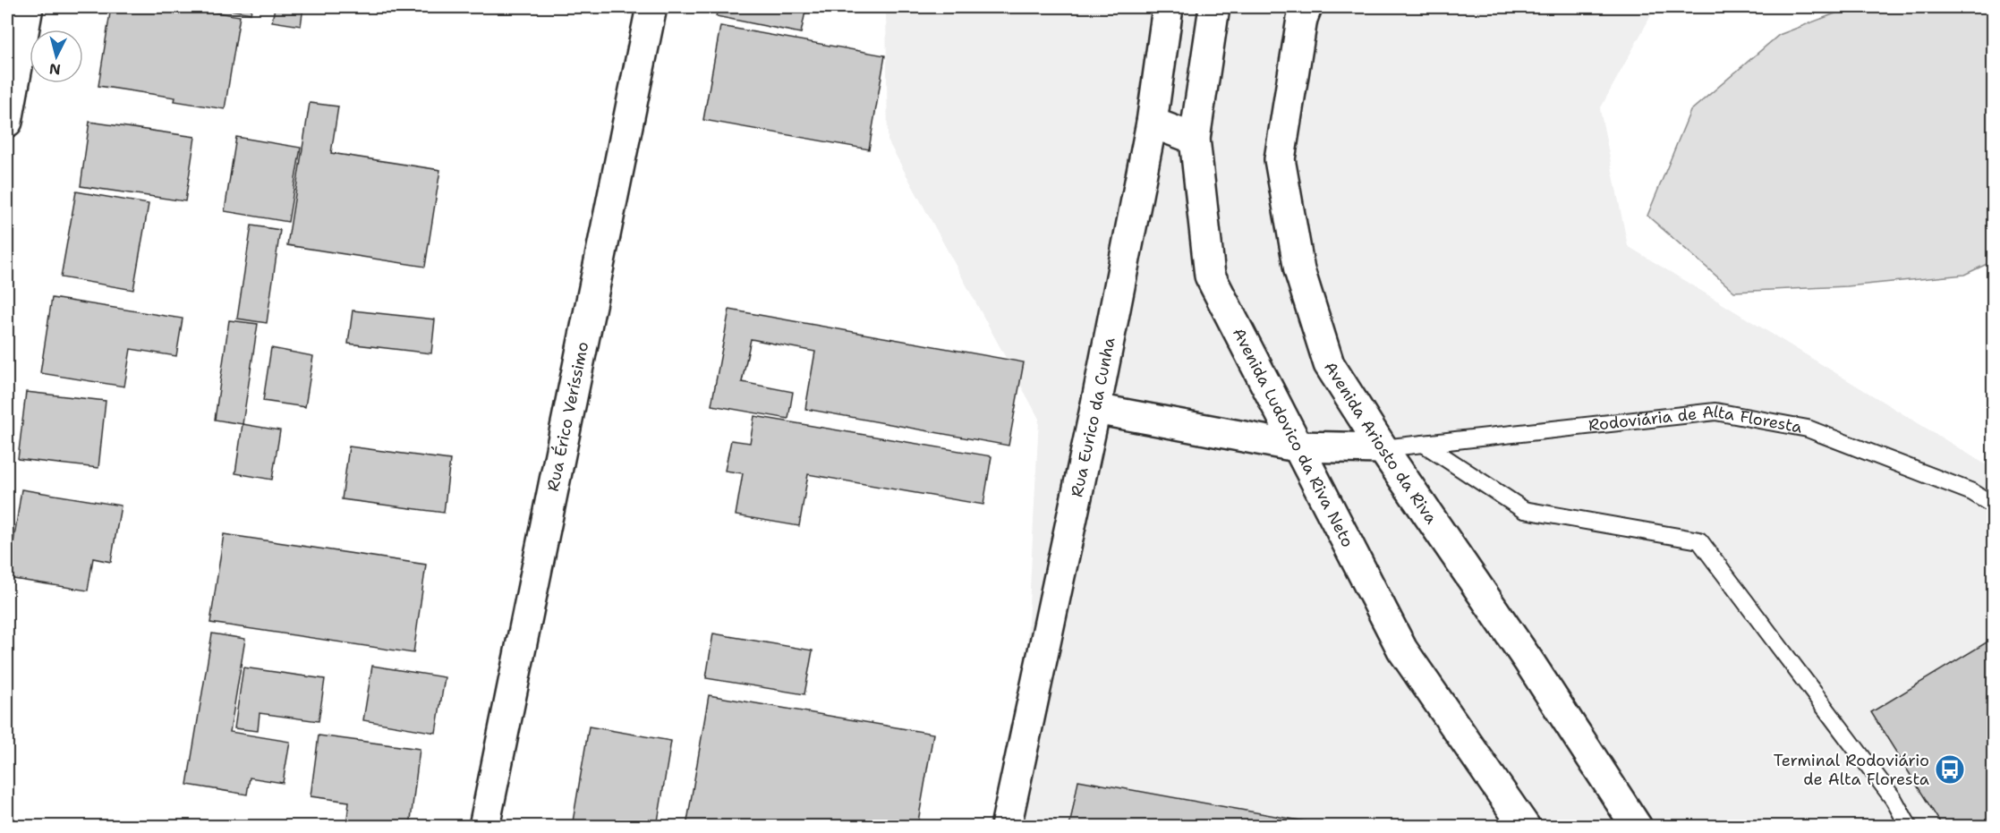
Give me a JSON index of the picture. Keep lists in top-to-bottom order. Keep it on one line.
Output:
{"streets":{"street":["Rua Érico Veríssimo","Rua Eurico da Cunha","Avenida Ludovico da Riva Neto","Avenida Ariosto da Riva"],"lane":["Rodoviária de Alta Floresta"]},"crossings":[["Rodoviária de Alta Floresta","Avenida Ariosto da Riva"]],"places":{"bus stop":["Terminal Rodoviário de Alta Floresta"]},"north":"bottom"}
